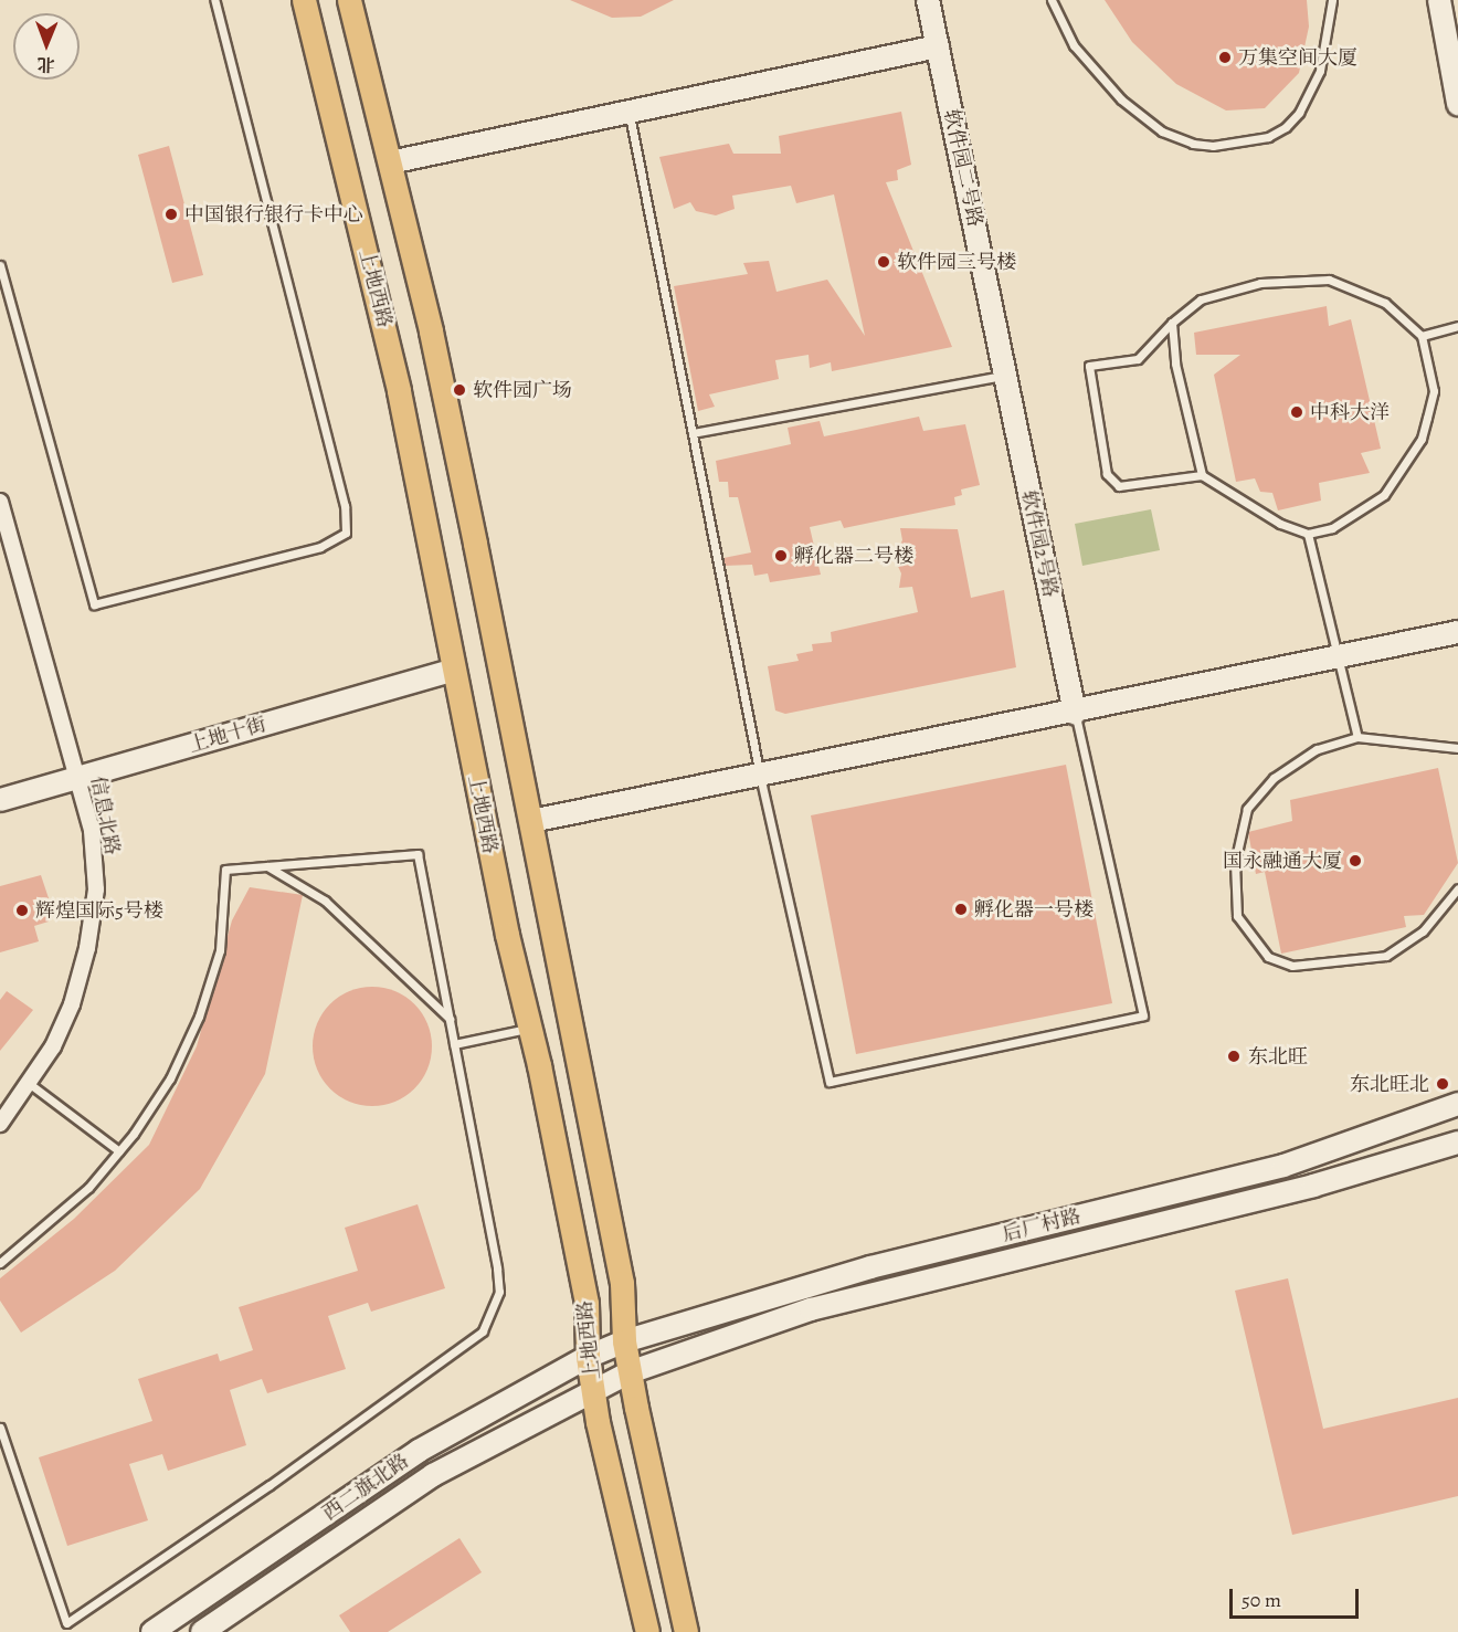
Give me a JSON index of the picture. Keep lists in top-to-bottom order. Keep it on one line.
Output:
{"streets":{"main road":["上地西路"],"street":["软件园二号路","软件园2号路","上地十街","信息北路","后厂村路","西二旗北路"]},"crossings":[["软件园二号路","软件园2号路"],["上地西路","上地十街"],["上地西路","后厂村路"],["上地西路","西二旗北路"],["上地十街","信息北路"],["后厂村路","西二旗北路"]],"places":["万集空间大厦","中国银行银行卡中心","软件园三号楼","软件园广场","中科大洋","孵化器二号楼","国永融通大厦","孵化器一号楼","辉煌国际5号楼","东北旺","东北旺北"],"scale_bar":"50 m","north":"bottom"}
